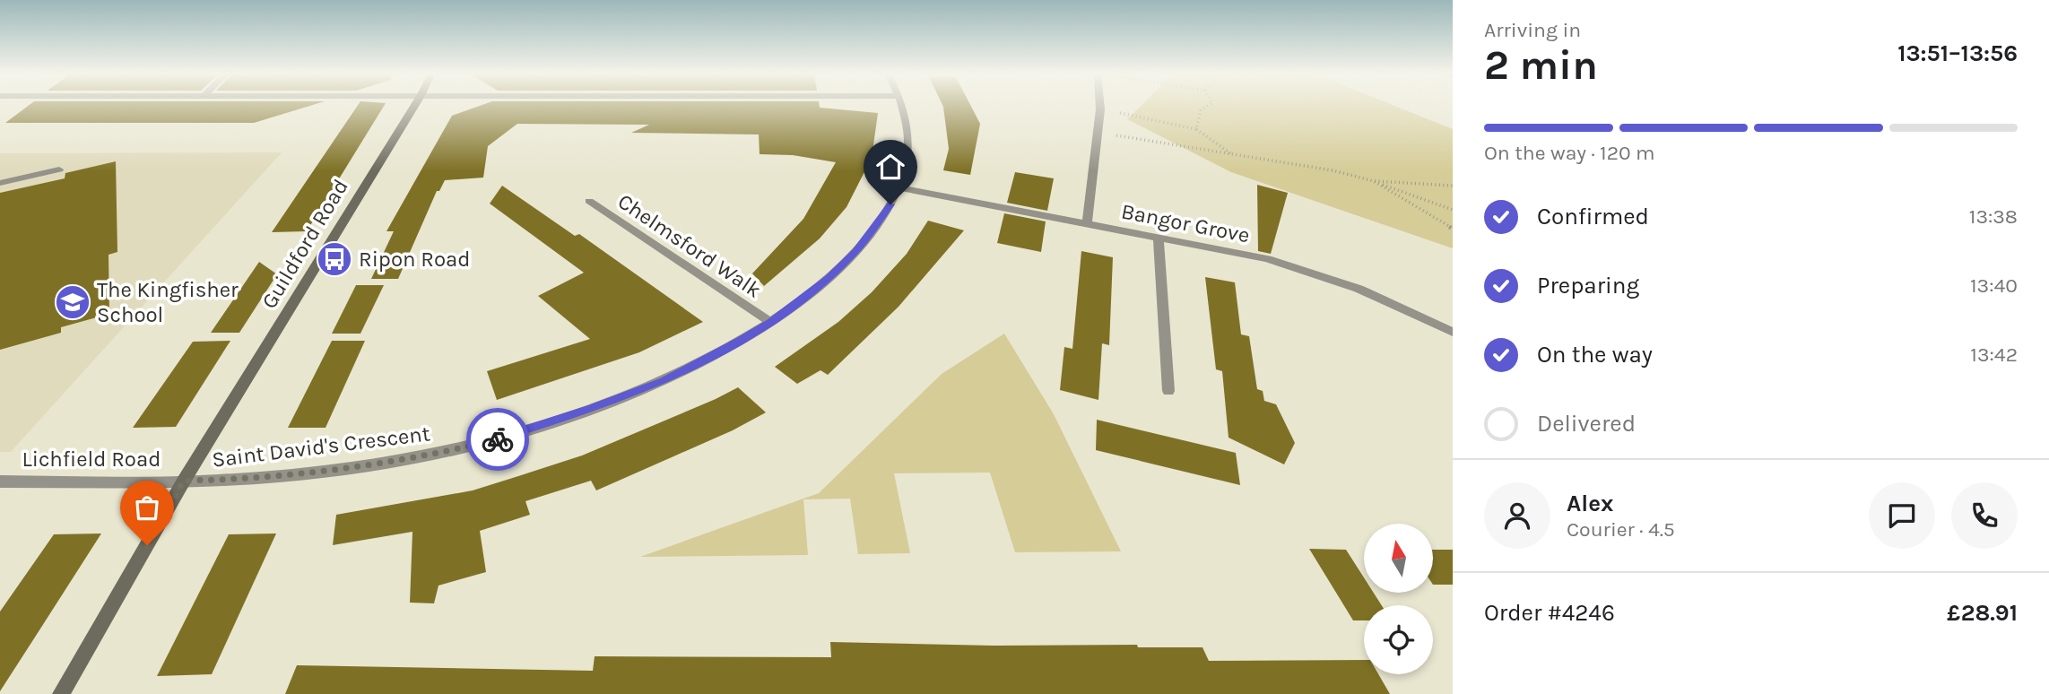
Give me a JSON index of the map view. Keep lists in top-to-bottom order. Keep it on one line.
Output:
{"streets":{"street":["Bangor Grove","Guildford Road","Chelmsford Walk","Saint David's Crescent","Lichfield Road"]},"crossings":[["Bangor Grove","Saint David's Crescent"],["Guildford Road","Saint David's Crescent"],["Guildford Road","Lichfield Road"],["Chelmsford Walk","Saint David's Crescent"],["Saint David's Crescent","Lichfield Road"]],"places":{"bus stop":["Ripon Road"],"school or university":["The Kingfisher School"]},"north":"top","page":{"heading":["2 min","Arriving in","13:51–13:56"],"panel":["Alex","Courier · 4.5","Order #4246","£28.91"],"bar":"On the way · 120 m","list":[["Confirmed","13:38"],["Preparing","13:40"],["On the way","13:42"],"Delivered"]}}
